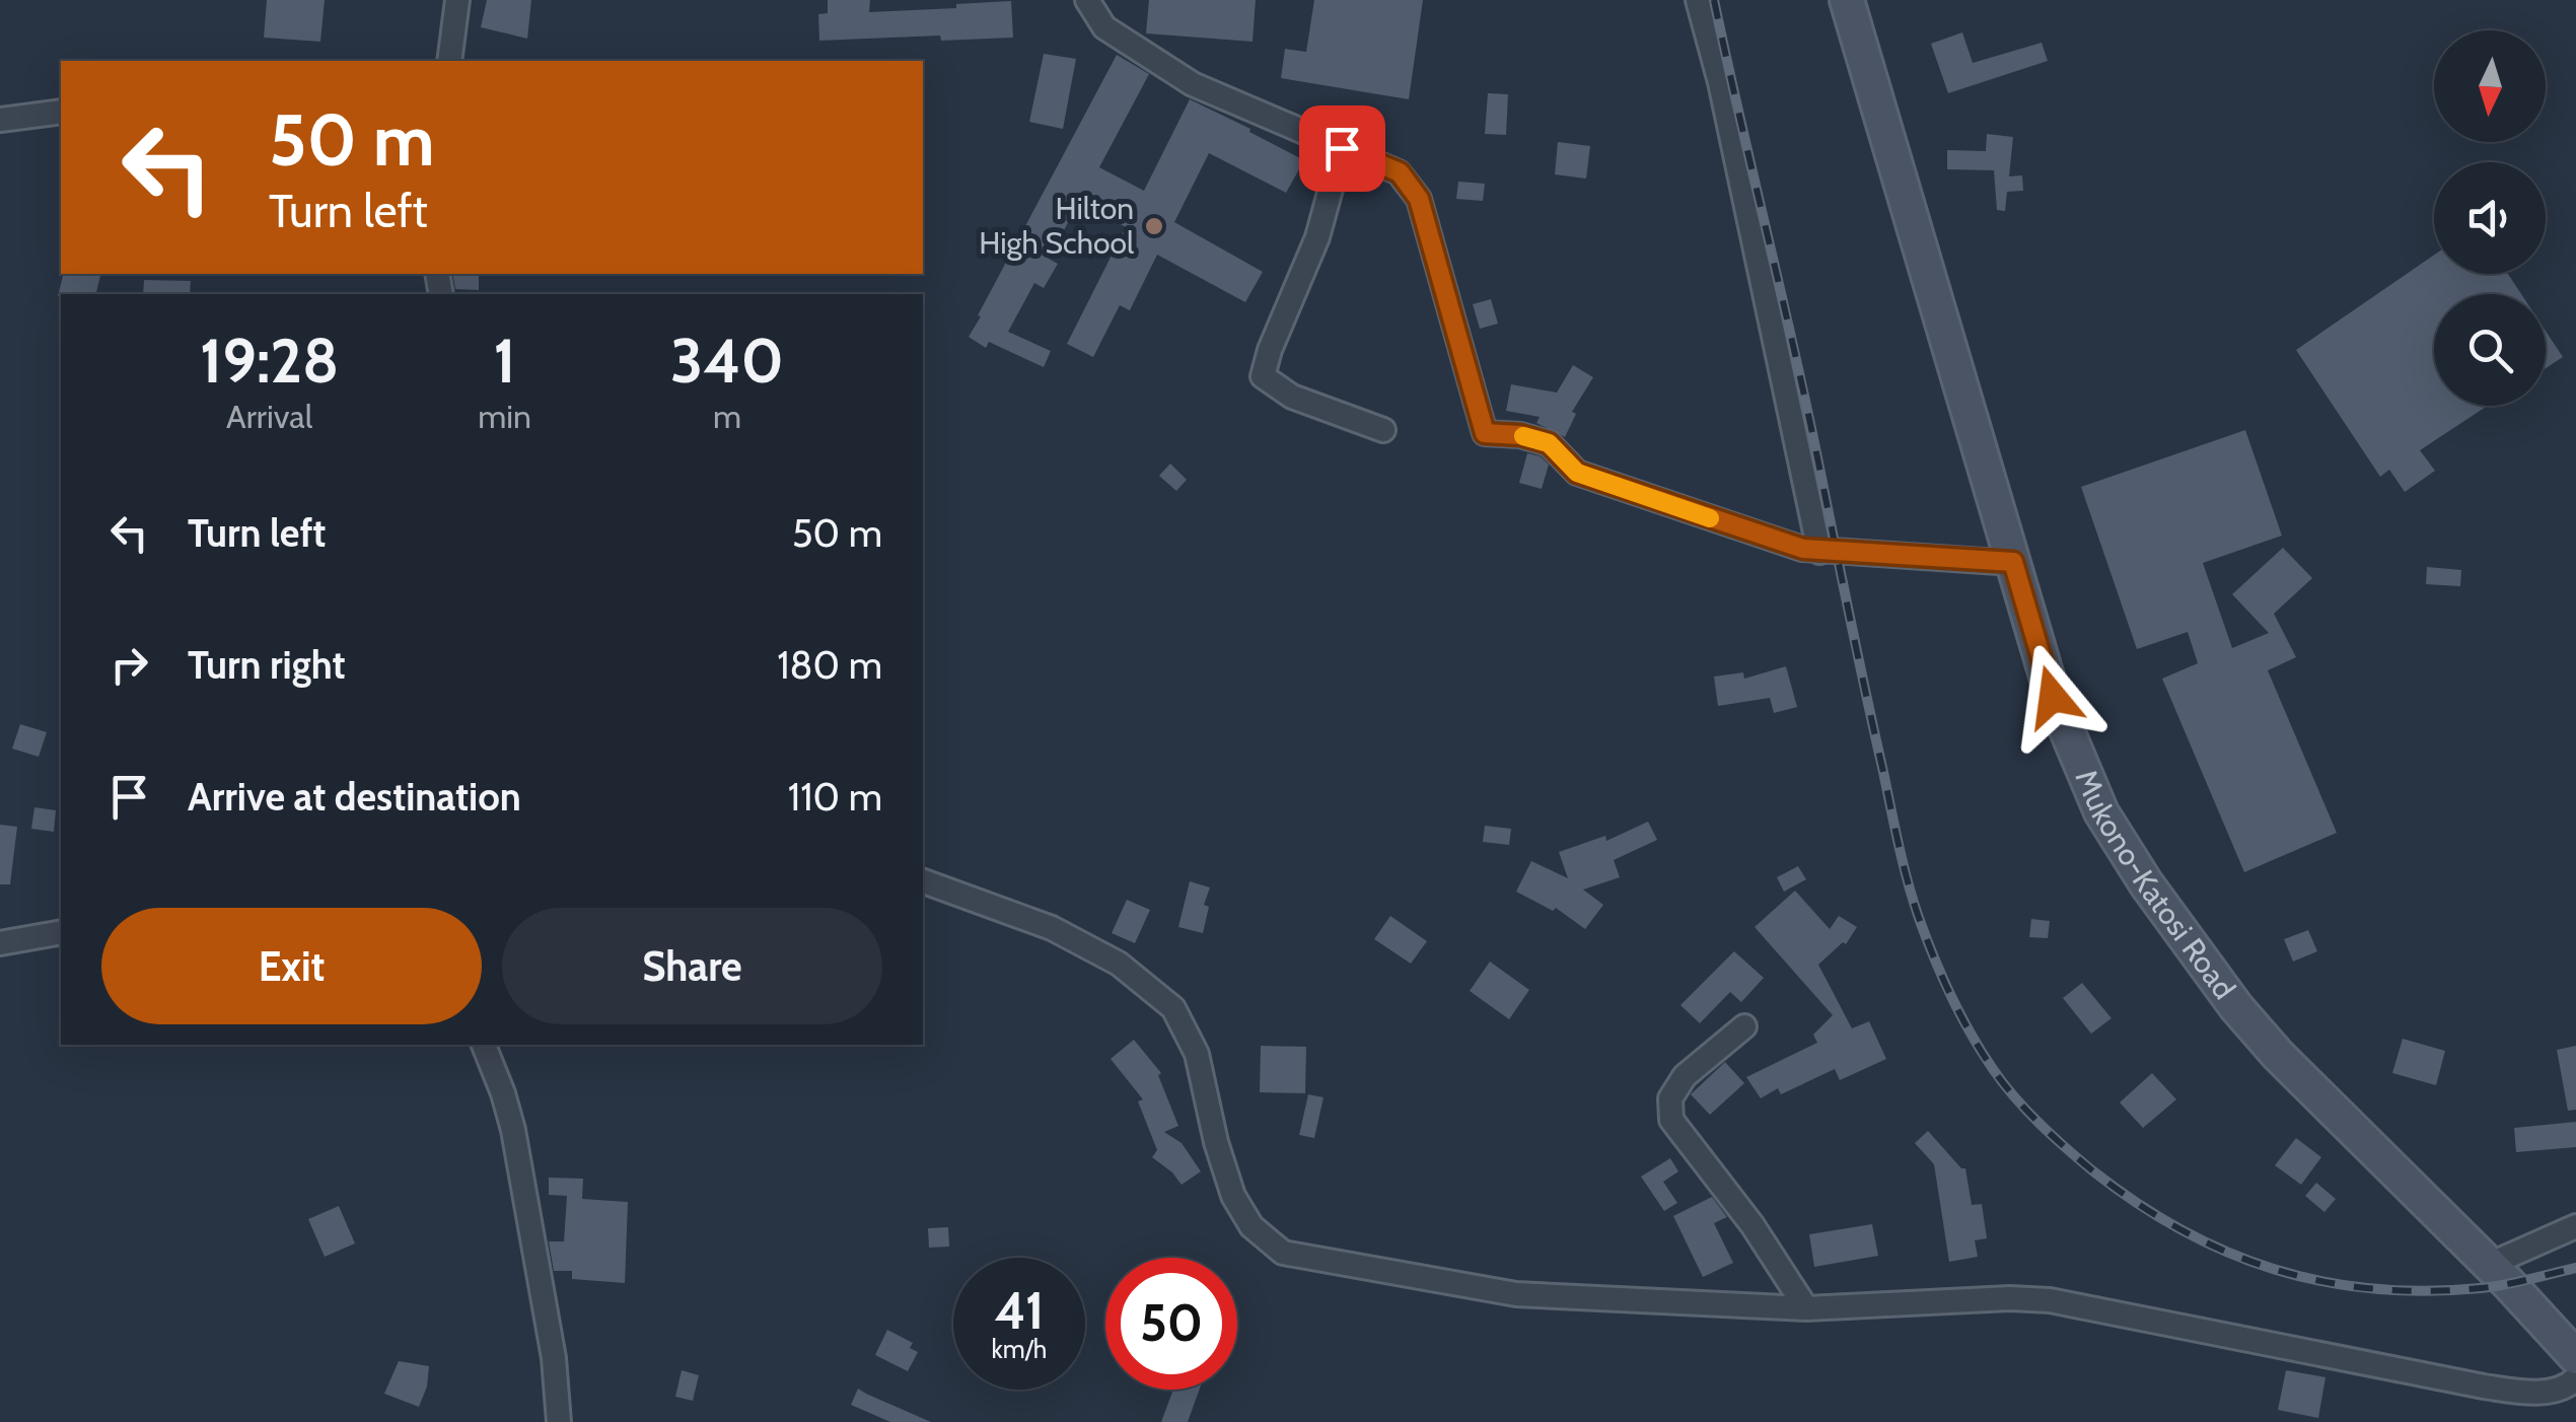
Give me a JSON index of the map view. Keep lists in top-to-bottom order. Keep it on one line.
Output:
{"streets":{"main road":["Mukono-Katosi Road"]},"places":["Hilton High School"],"north":"bottom","page":{"turn":["50 m","Turn left"],"eta":["19:28","Arrival","1","min","340","m"],"list":[{"name":"Turn left","value":"50 m"},{"name":"Turn right","value":"180 m"},{"name":"Arrive at destination","value":"110 m"}],"buttons":["Exit","Share"],"speed":"41 km/h","limit":"50"}}
